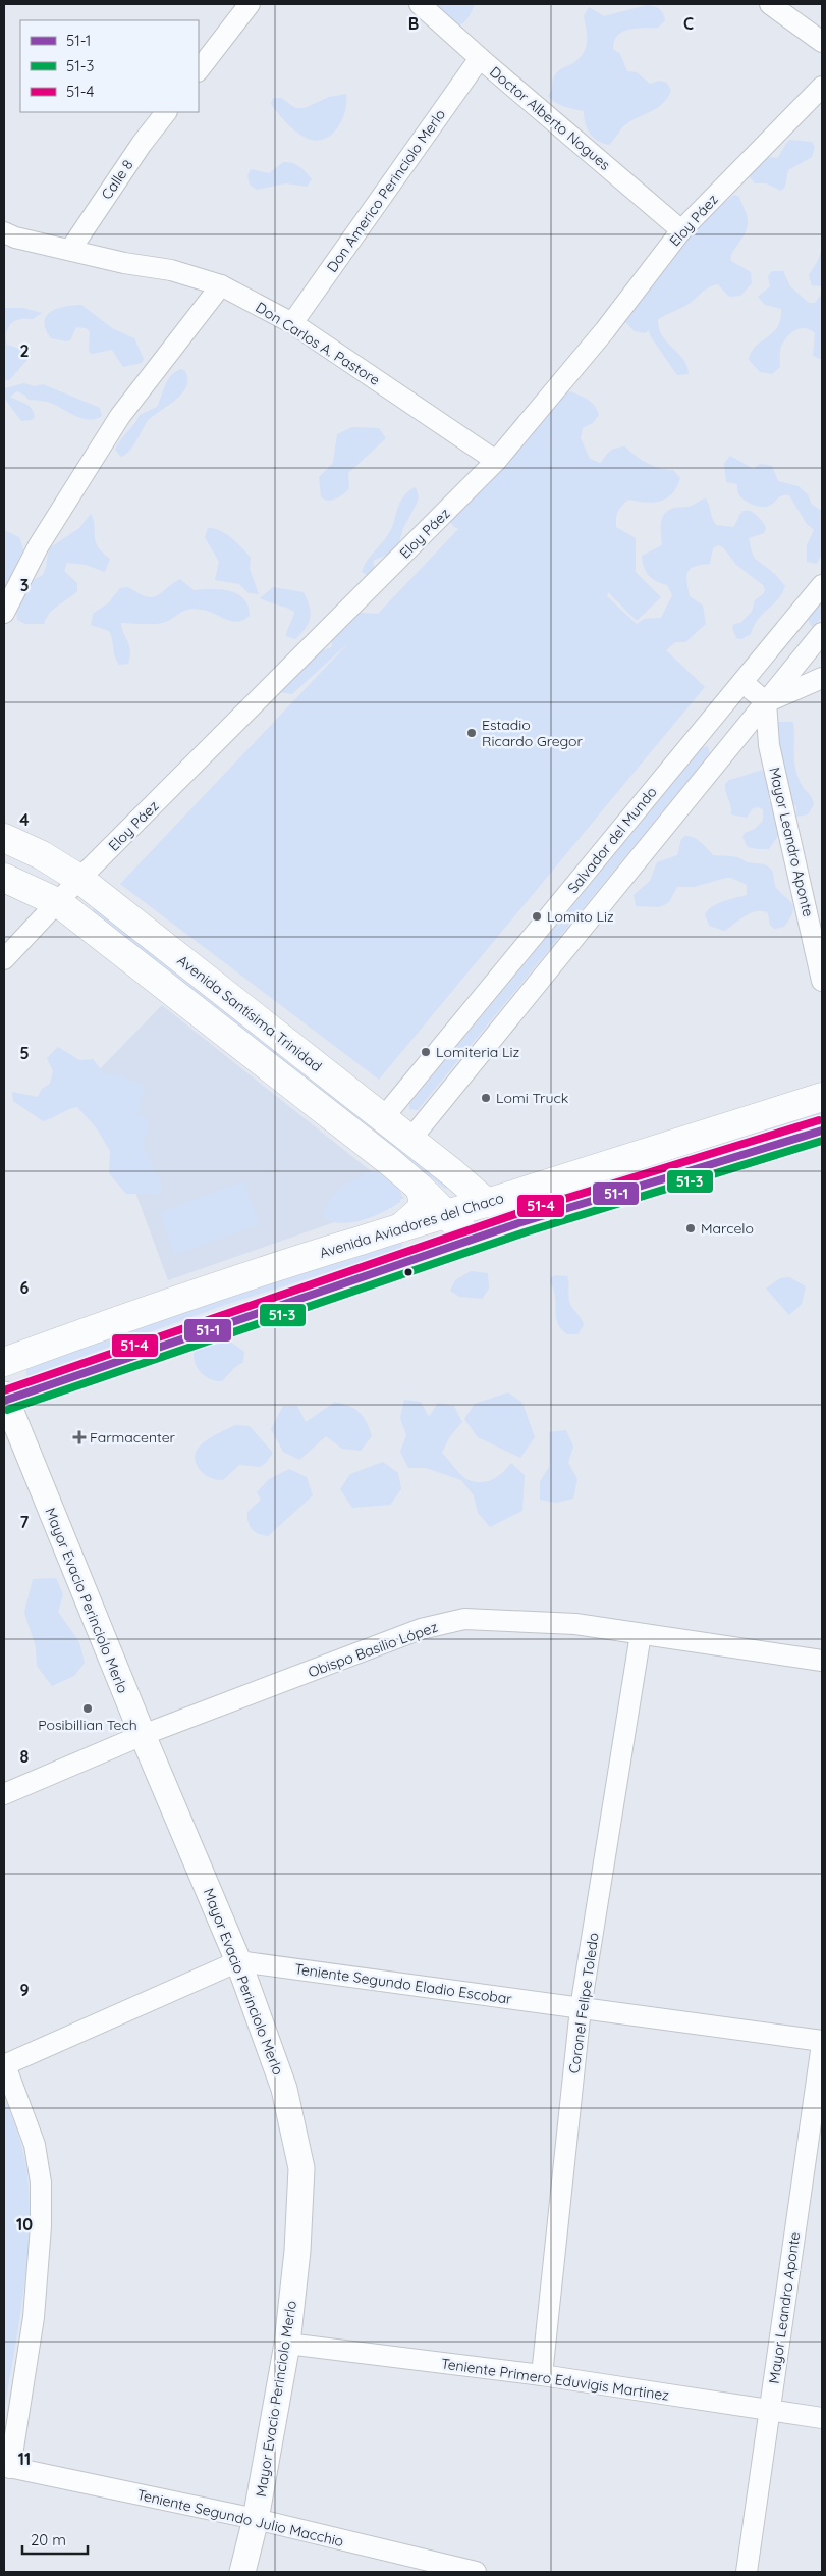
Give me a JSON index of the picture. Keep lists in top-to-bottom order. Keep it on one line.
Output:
{"streets":{"main road":["Avenida Santísima Trinidad","Avenida Aviadores del Chaco"],"street":["Doctor Alberto Nogues","Calle 8","Don Americo Perinciolo Merlo","Eloy Páez","Don Carlos A. Pastore","Salvador del Mundo","Mayor Leandro Aponte","Mayor Evacio Perinciolo Merlo","Obispo Basilio López","Teniente Segundo Eladio Escobar","Coronel Felipe Toledo","Teniente Primero Eduvigis Martinez","Teniente Segundo Julio Macchio"]},"crossings":[["Doctor Alberto Nogues","Don Americo Perinciolo Merlo"],["Doctor Alberto Nogues","Eloy Páez"],["Calle 8","Don Carlos A. Pastore"],["Don Americo Perinciolo Merlo","Don Carlos A. Pastore"],["Eloy Páez","Don Carlos A. Pastore"],["Eloy Páez","Avenida Santísima Trinidad"],["Salvador del Mundo","Avenida Santísima Trinidad"],["Mayor Leandro Aponte","Teniente Segundo Eladio Escobar"],["Mayor Leandro Aponte","Teniente Primero Eduvigis Martinez"],["Avenida Santísima Trinidad","Avenida Aviadores del Chaco"],["Mayor Evacio Perinciolo Merlo","Obispo Basilio López"],["Mayor Evacio Perinciolo Merlo","Teniente Segundo Eladio Escobar"],["Mayor Evacio Perinciolo Merlo","Teniente Primero Eduvigis Martinez"],["Mayor Evacio Perinciolo Merlo","Teniente Segundo Julio Macchio"],["Obispo Basilio López","Coronel Felipe Toledo"],["Teniente Segundo Eladio Escobar","Coronel Felipe Toledo"],["Coronel Felipe Toledo","Teniente Primero Eduvigis Martinez"]],"places":{"other":["Estadio Ricardo Gregor","Lomito Liz","Lomiteria Liz","Lomi Truck","Marcelo","Posibillian Tech"],"health":["Farmacenter"]},"lines":["transit line 51-4","transit line 51-1","transit line 51-3"],"legend":["51-1","51-3","51-4"],"scale_bar":"20 m","grid":{"columns":["B","C"],"rows":["2","3","4","5","6","7","8","9","10","11"]}}
